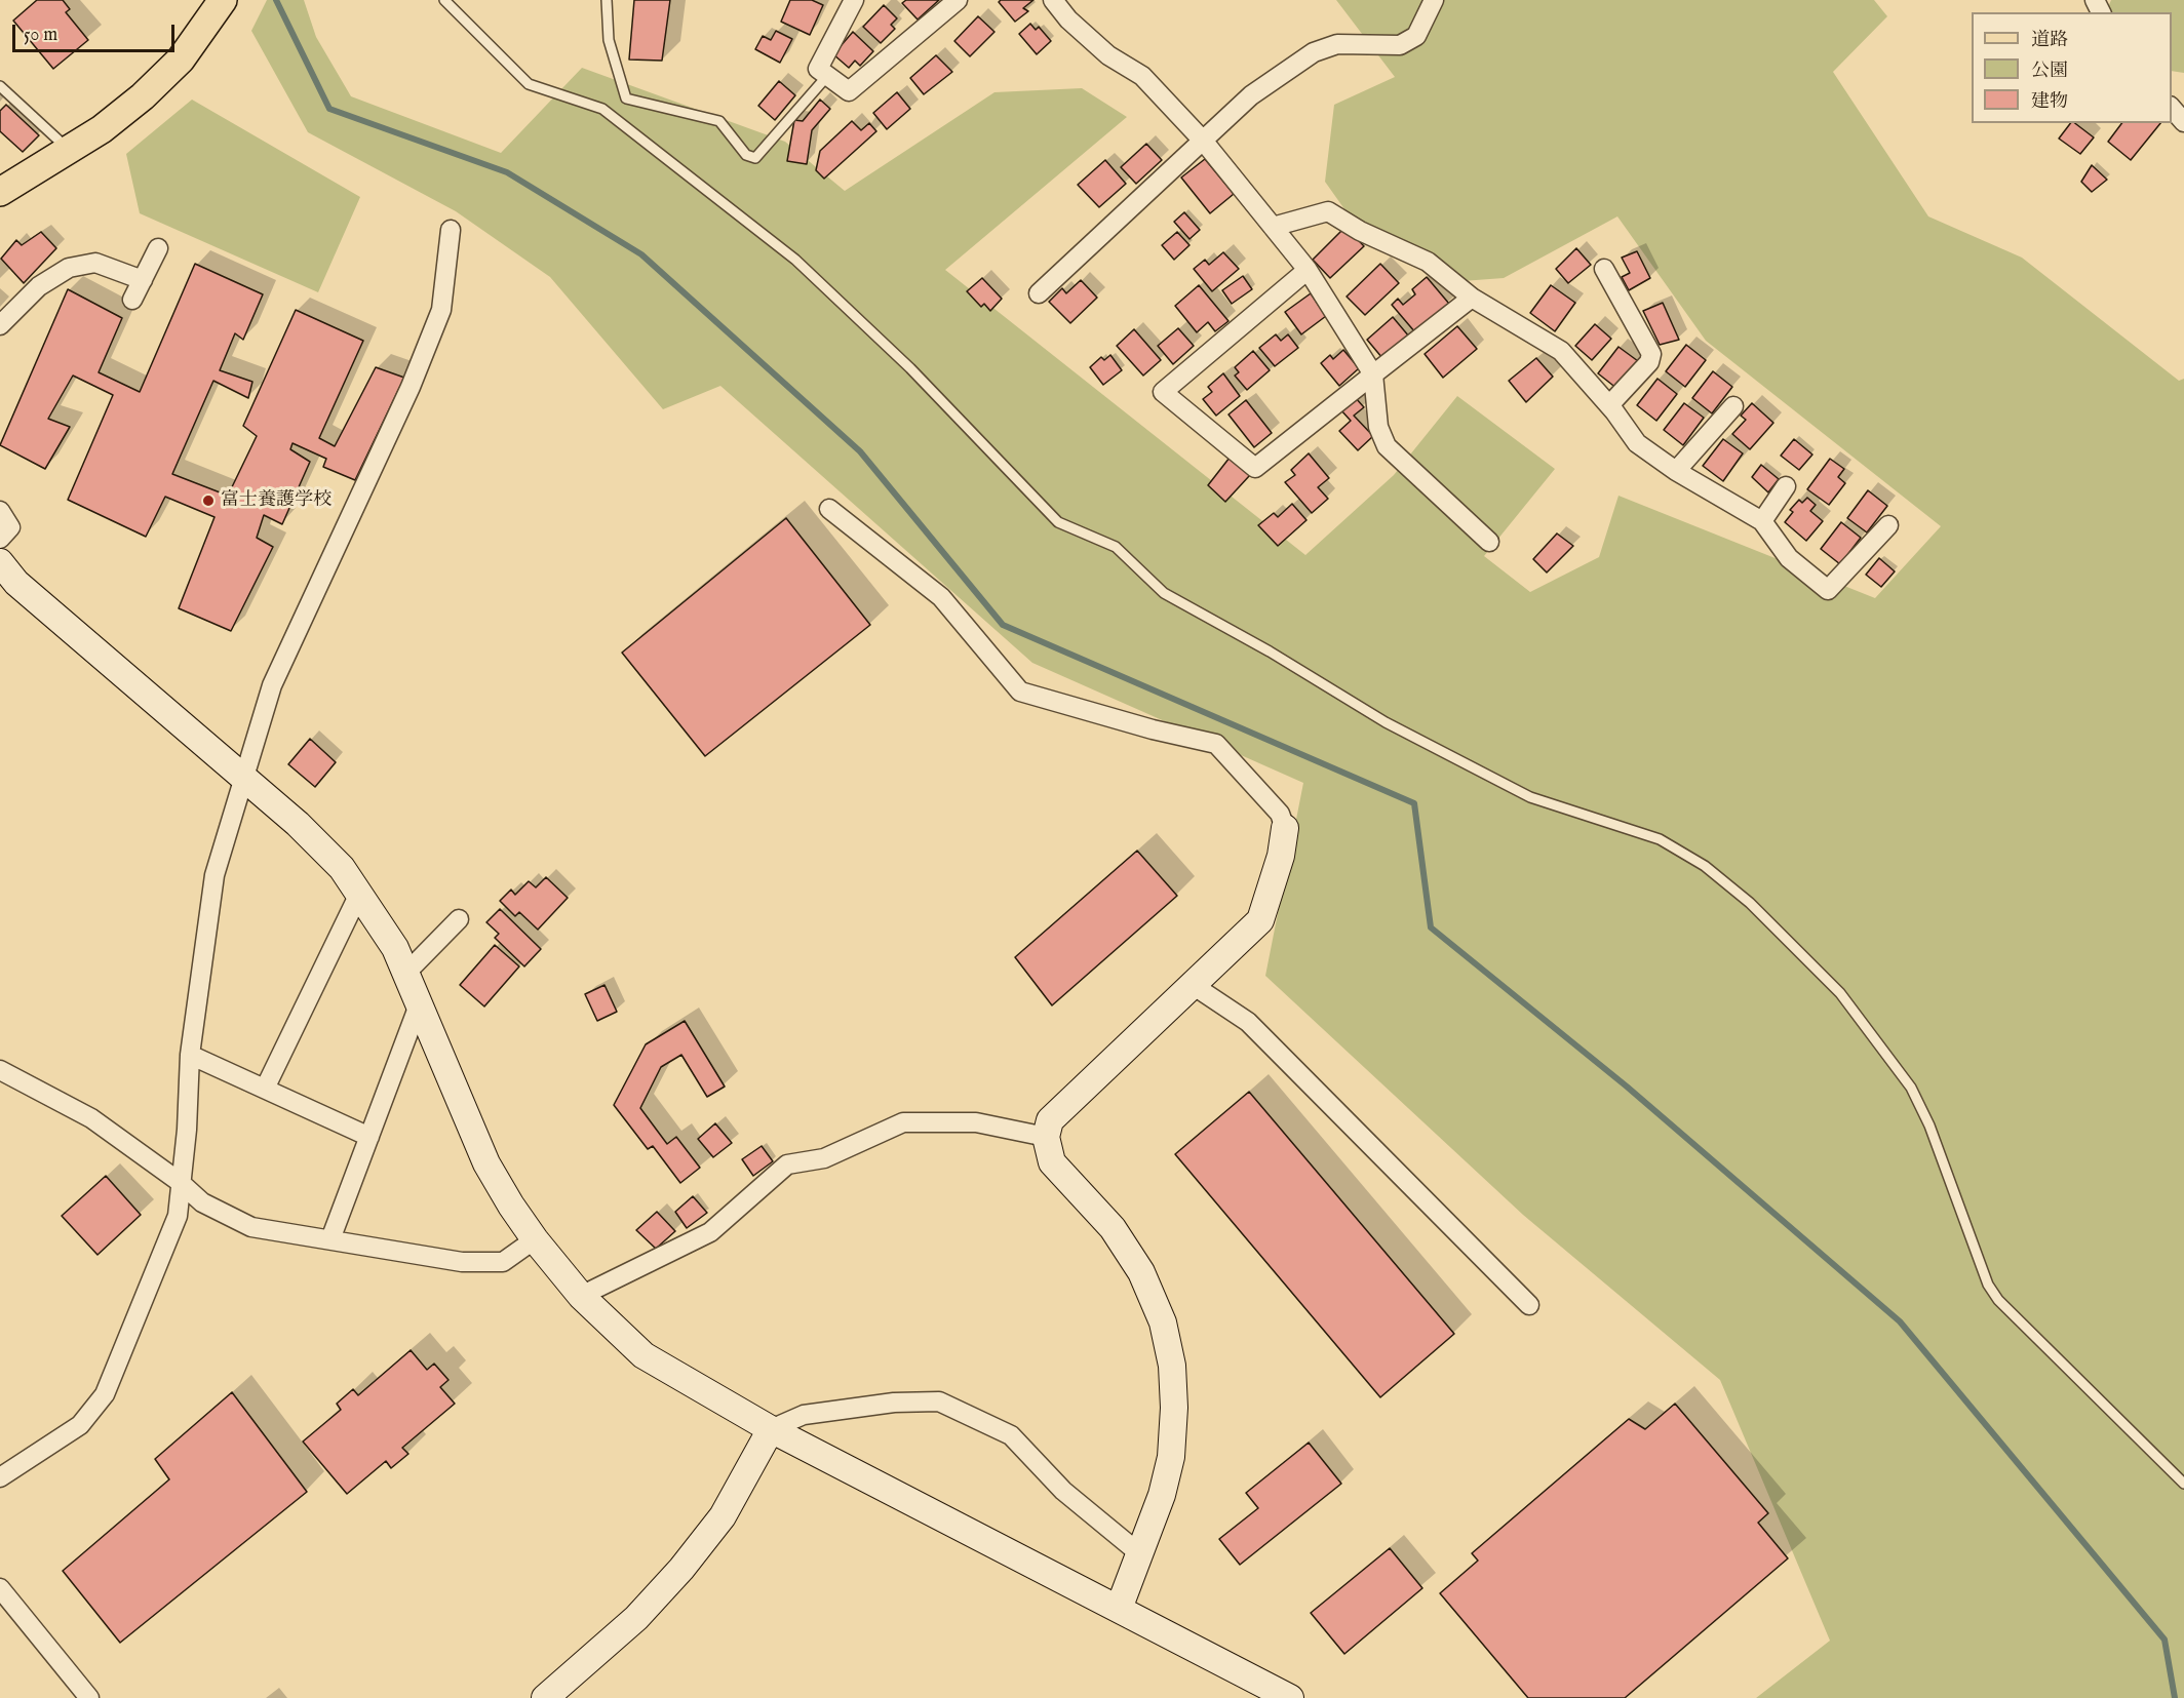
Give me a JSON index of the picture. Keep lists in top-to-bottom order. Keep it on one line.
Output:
{"places":["富士養護学校"],"legend":["道路","公園","建物"],"scale_bar":"50 m"}
